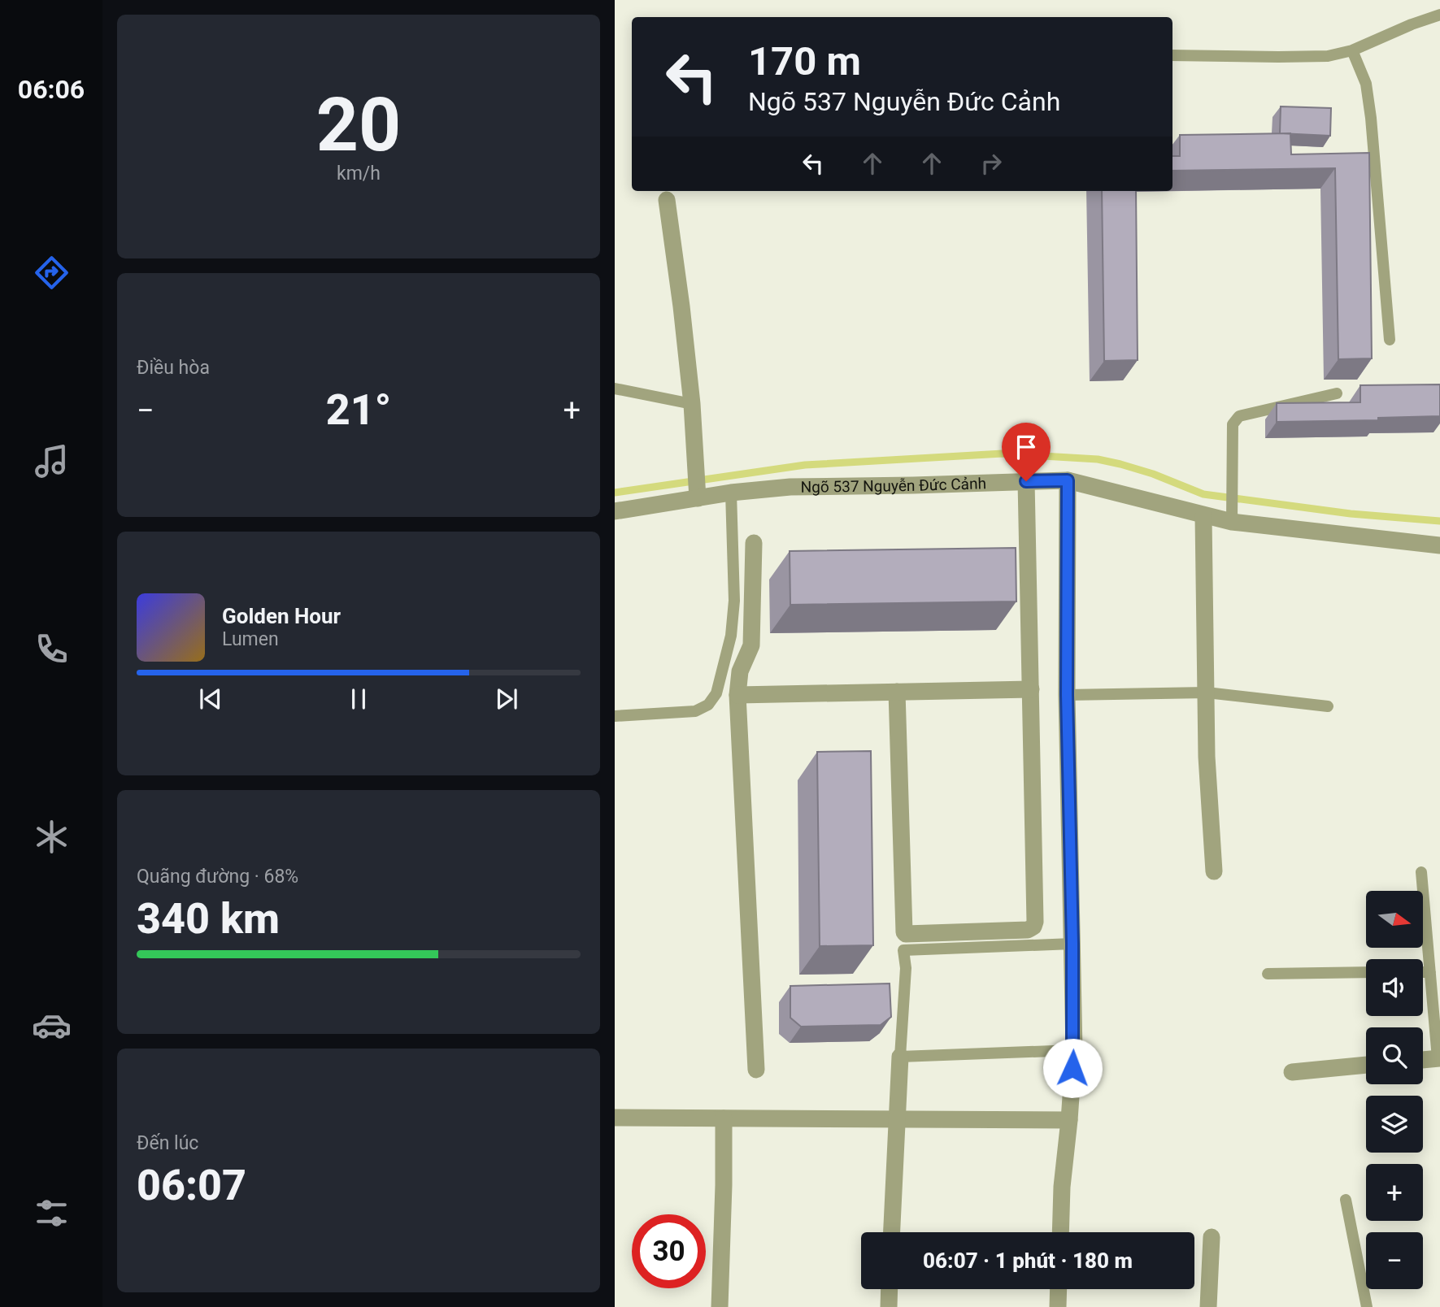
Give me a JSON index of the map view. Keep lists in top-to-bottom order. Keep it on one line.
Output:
{"streets":{"street":["Ngõ 537 Nguyễn Đức Cảnh"]},"north":"right","page":{"tabs":"06:06","tile":[["20","km/h"],"Điều hòa",["Quãng đường · 68%","340 km"],["Đến lúc","06:07"]],"turn":["170 m","Ngõ 537 Nguyễn Đức Cảnh"],"heat":["−","21°","+"],"song":["Golden Hour","Lumen"],"map_buttons":["+","−"],"limit":"30","trip":"06:07 · 1 phút · 180 m"}}
